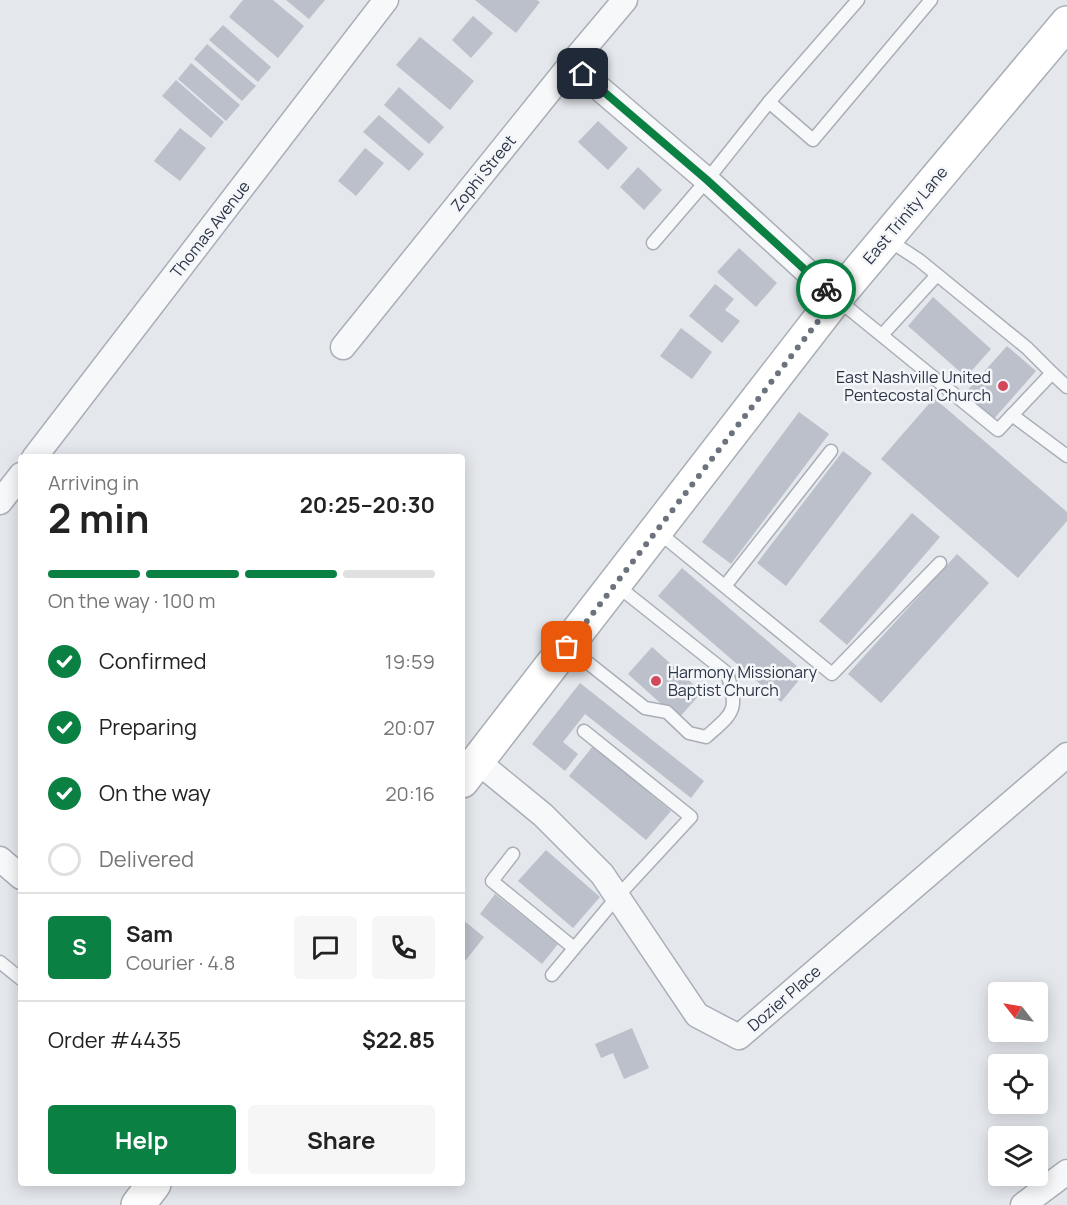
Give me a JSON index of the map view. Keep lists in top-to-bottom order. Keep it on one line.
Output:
{"streets":{"main road":["East Trinity Lane"],"street":["Zophi Street","Thomas Avenue","Dozier Place"]},"crossings":[["East Trinity Lane","Dozier Place"]],"places":["East Nashville United Pentecostal Church","Harmony Missionary Baptist Church"],"north":"top left","page":{"heading":["2 min","Arriving in","20:25–20:30"],"panel":["Sam","Courier · 4.8","Order #4435","$22.85"],"bar":"On the way · 100 m","list":[["Confirmed","19:59"],["Preparing","20:07"],["On the way","20:16"],"Delivered"],"round":"S","buttons":["Help","Share"]}}
